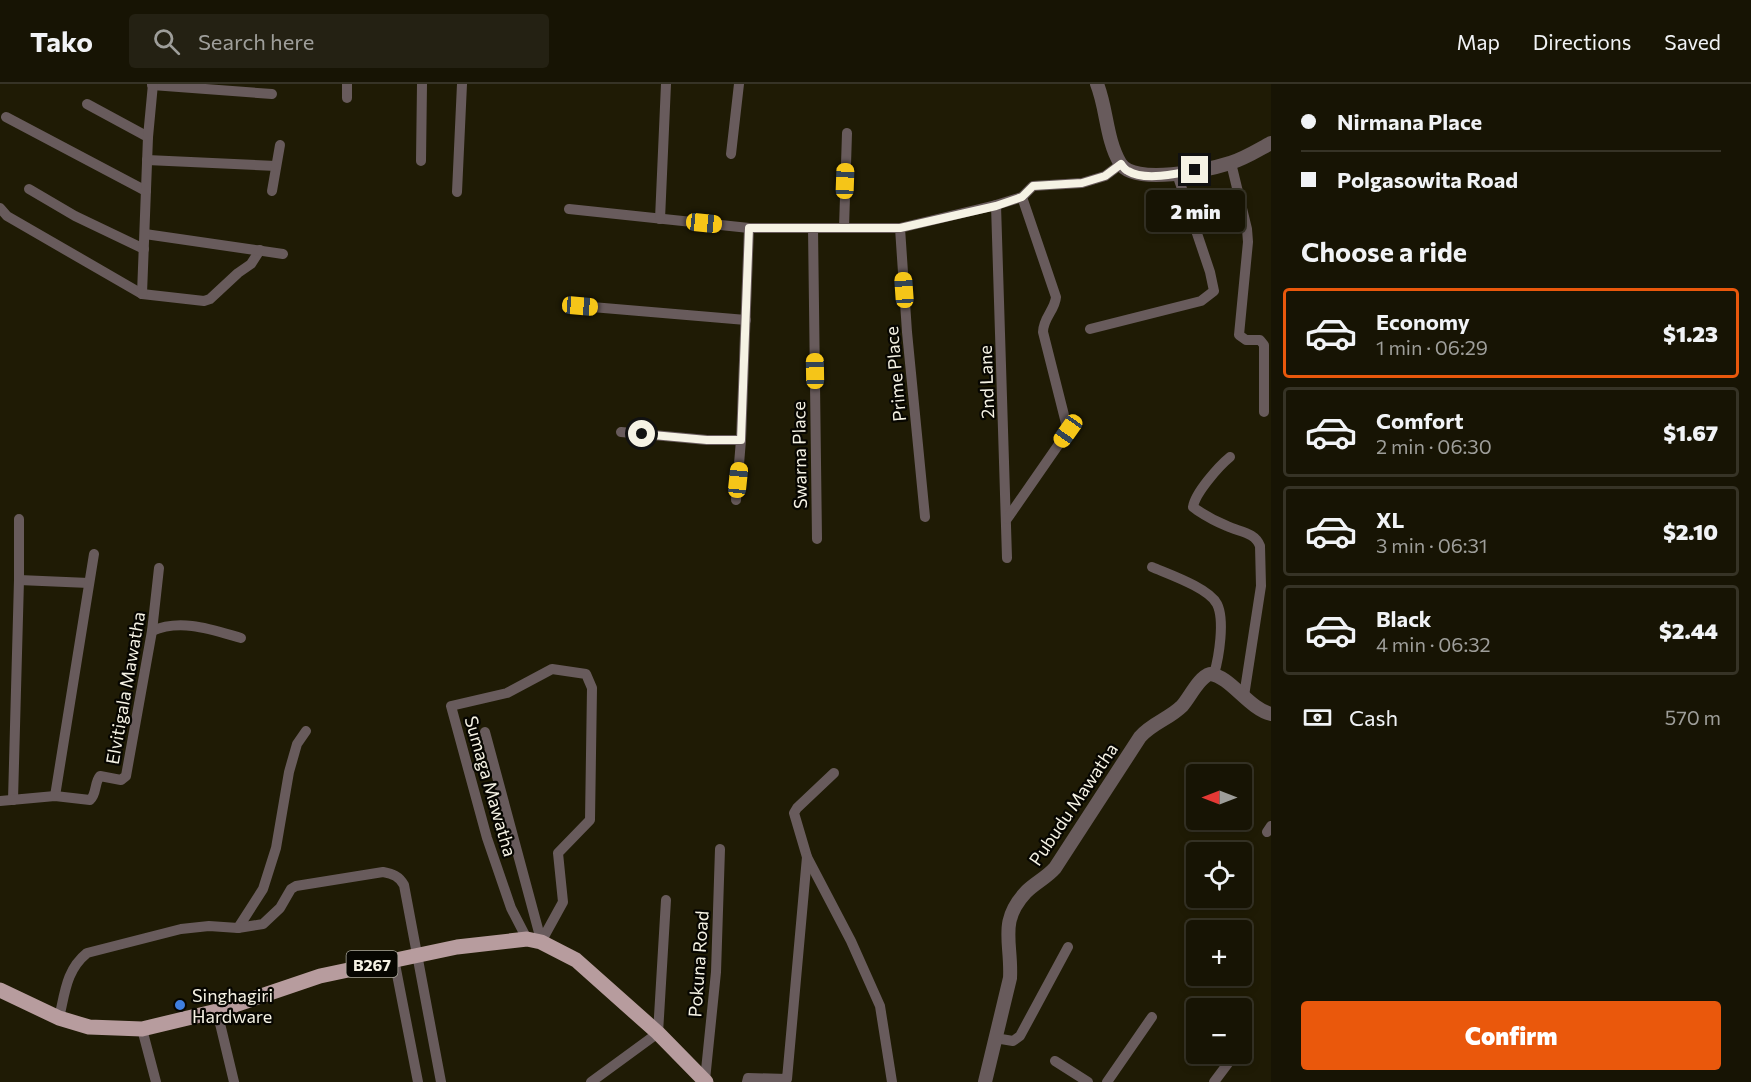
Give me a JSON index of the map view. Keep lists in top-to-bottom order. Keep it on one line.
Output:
{"streets":{"main road":["B267"],"street":["Prime Place","2nd Lane","Swarna Place","Elvitigala Mawatha","Sumaga Mawatha","Pubudu Mawatha","Pokuna Road"]},"crossings":[["Sumaga Mawatha","B267"]],"places":["Singhagiri Hardware"],"north":"left","page":{"header":"Tako","search":"Search here","nav":["Map","Directions","Saved"],"banner":["Nirmana Place","Polgasowita Road"],"bubble":"2 min","heading":"Choose a ride","list":[{"name":"Economy","note":"1 min · 06:29","value":"$1.23"},{"name":"Comfort","note":"2 min · 06:30","value":"$1.67"},{"name":"XL","note":"3 min · 06:31","value":"$2.10"},{"name":"Black","note":"4 min · 06:32","value":"$2.44"}],"pay":["Cash","570 m"],"map_buttons":["+","−"],"buttons":"Confirm"}}
